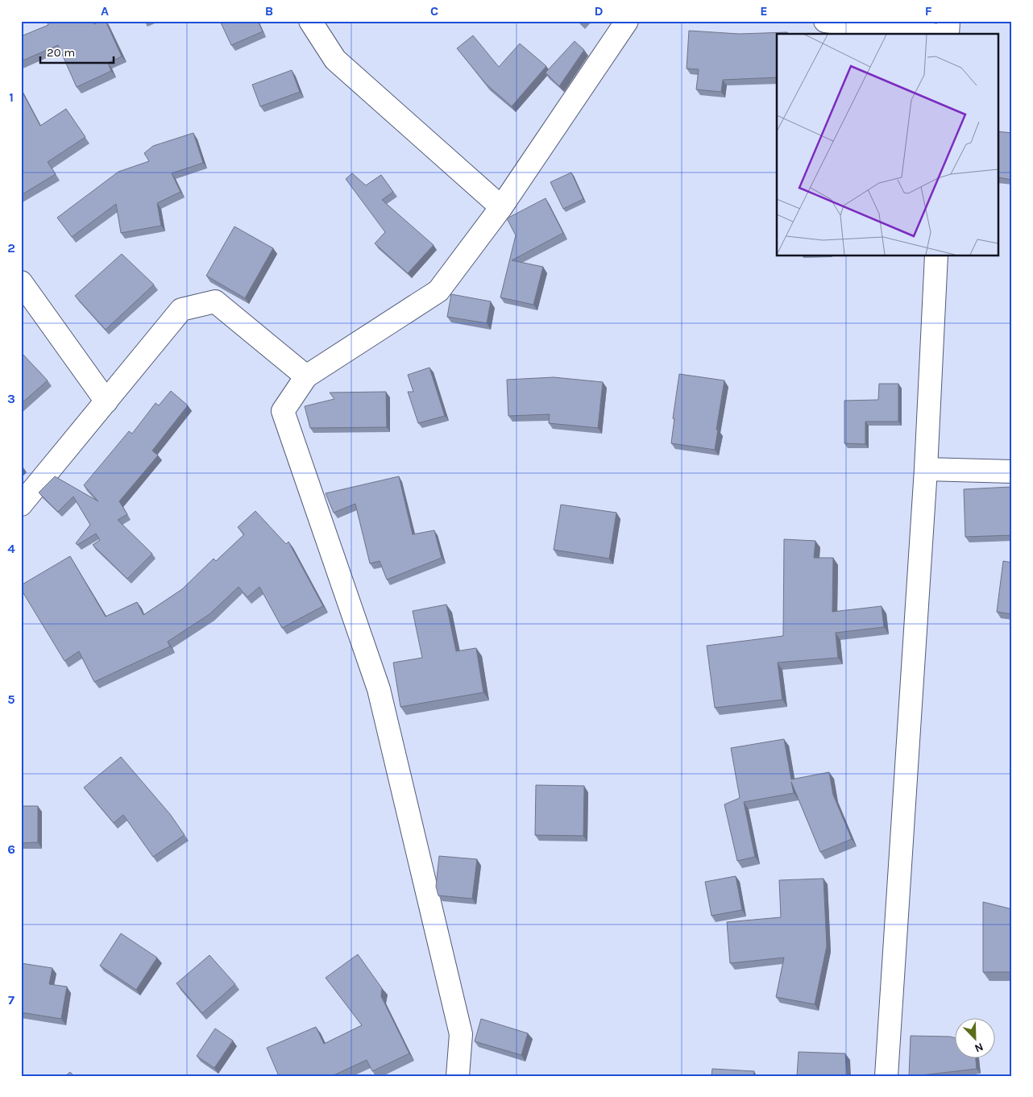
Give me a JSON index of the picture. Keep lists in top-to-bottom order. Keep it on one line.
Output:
{"scale_bar":"20 m","north":"bottom right","grid":{"columns":["A","B","C","D","E","F"],"rows":["1","2","3","4","5","6","7"]}}
